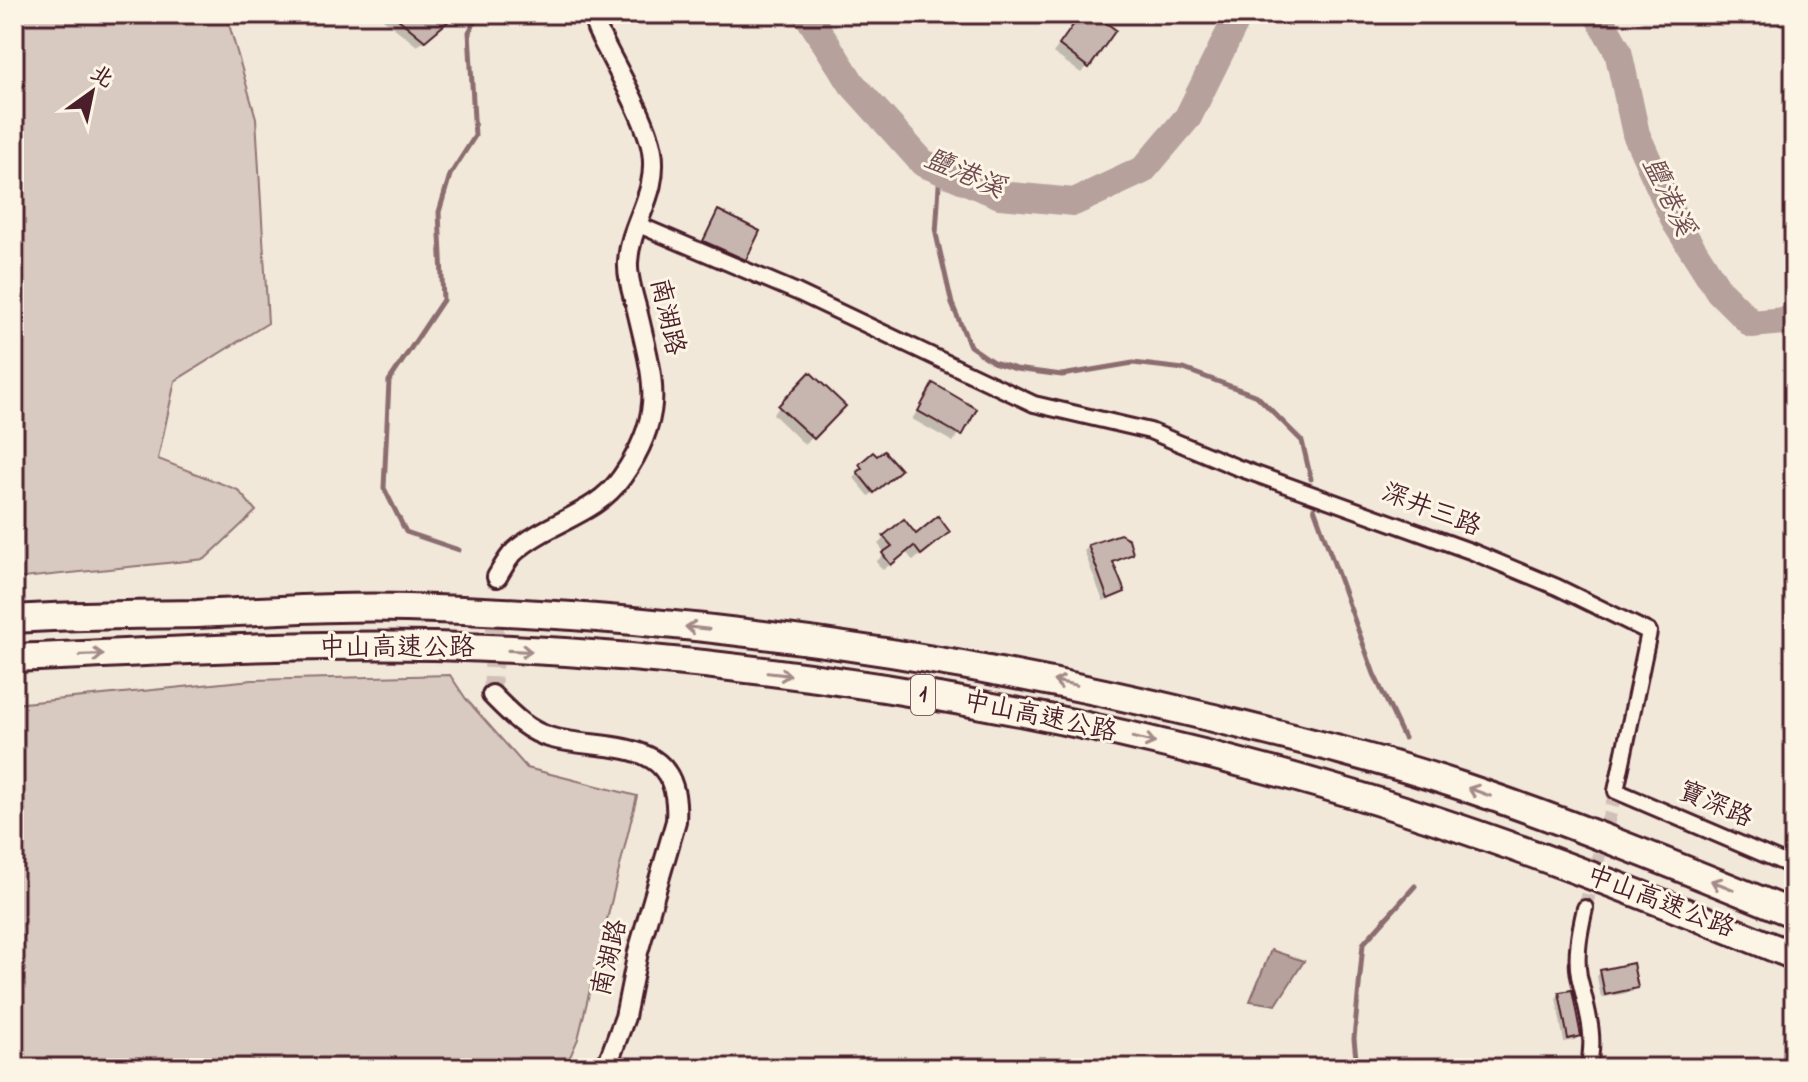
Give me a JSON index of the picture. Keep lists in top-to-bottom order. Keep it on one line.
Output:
{"streets":{"highway":["中山高速公路","1"],"street":["南湖路","深井三路","寶深路"]},"crossings":[["南湖路","深井三路"],["深井三路","寶深路"]],"water":["鹽港溪"],"north":"top right"}
